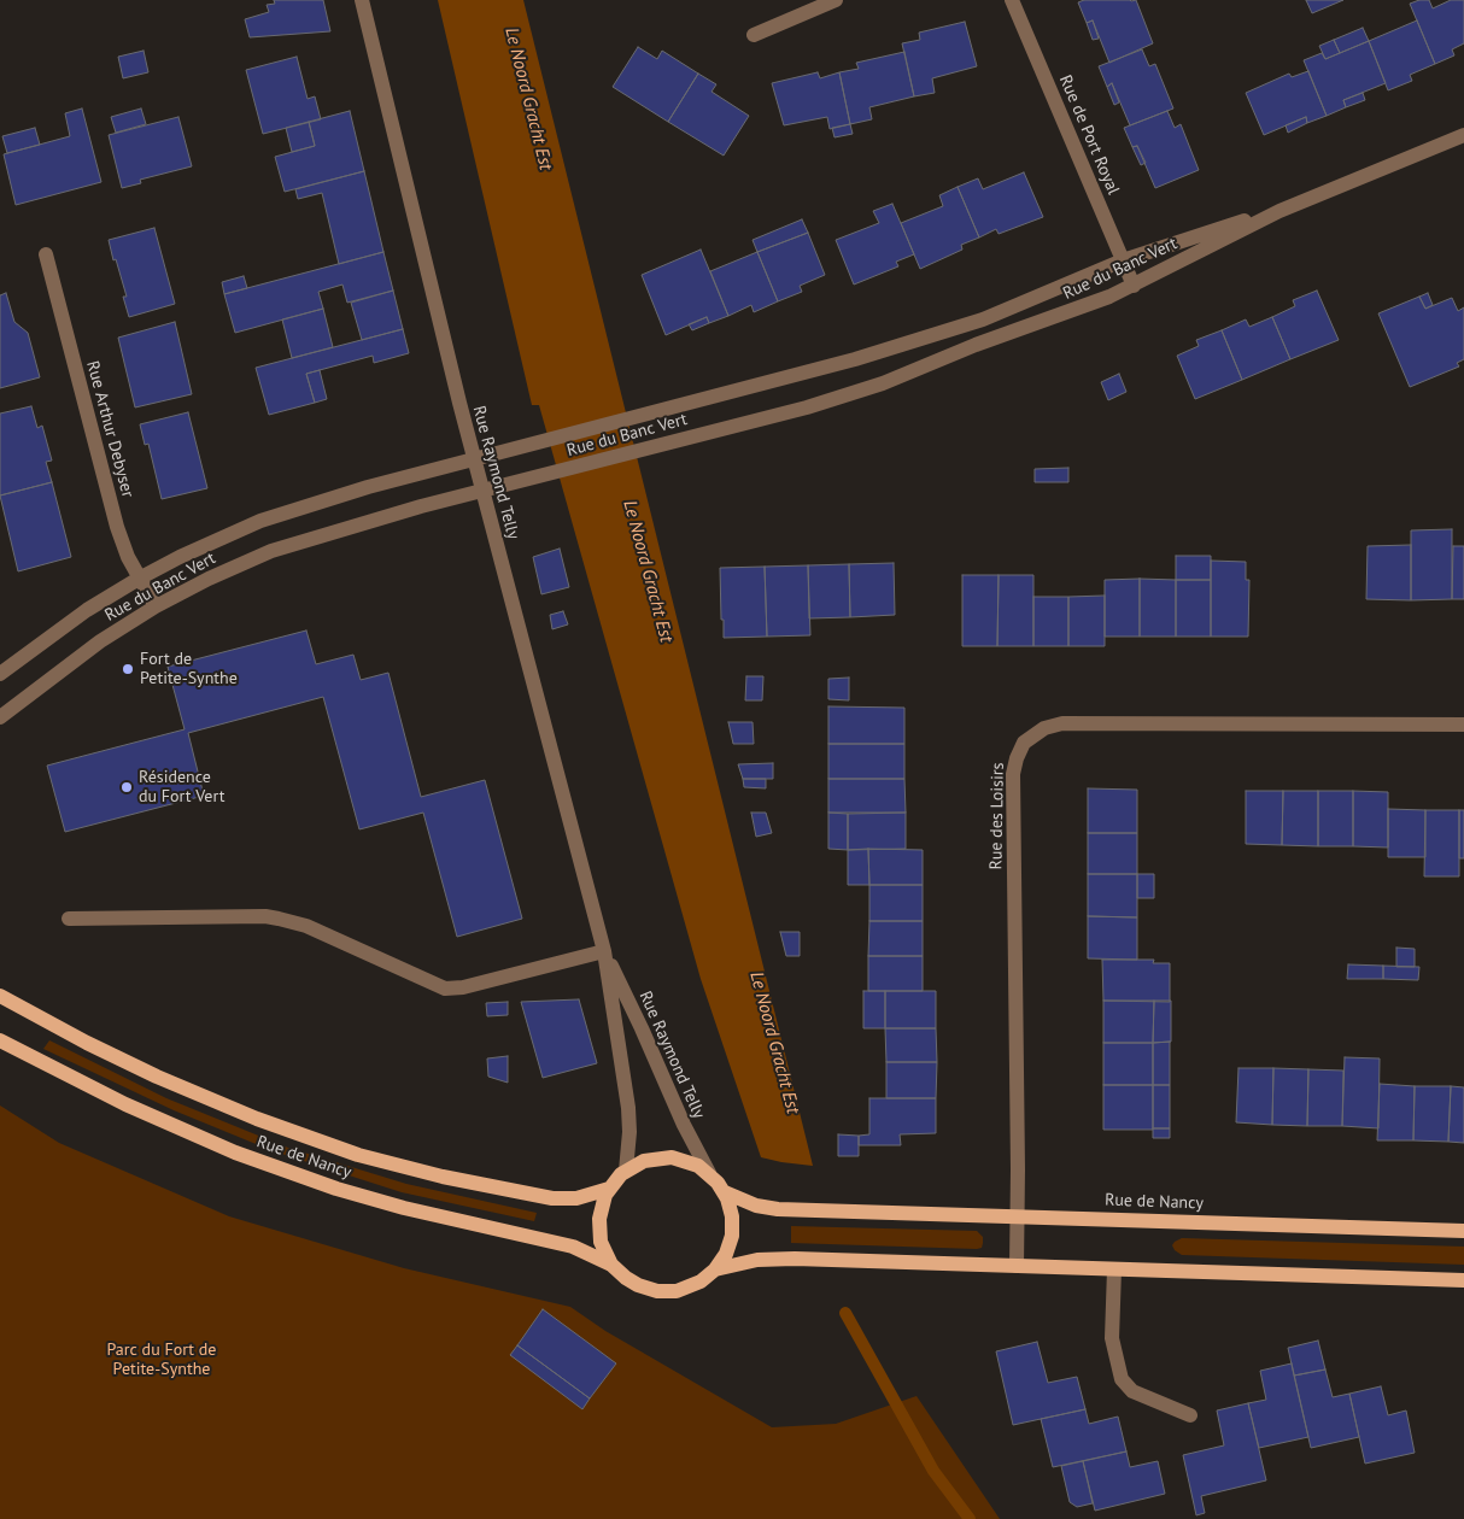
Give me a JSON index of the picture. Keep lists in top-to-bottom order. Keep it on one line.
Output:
{"streets":{"main road":["Rue de Nancy"],"street":["Rue de Port Royal","Rue du Banc Vert","Rue Arthur Debyser","Rue Raymond Telly","Rue des Loisirs"]},"crossings":[["Rue de Port Royal","Rue du Banc Vert"],["Rue du Banc Vert","Rue Arthur Debyser"],["Rue du Banc Vert","Rue Raymond Telly"],["Rue Raymond Telly","Rue de Nancy"],["Rue des Loisirs","Rue de Nancy"]],"water":["Le Noord Gracht Est"],"parks":["Parc du Fort de Petite-Synthe"],"places":["Fort de Petite-Synthe","Résidence du Fort Vert"]}
